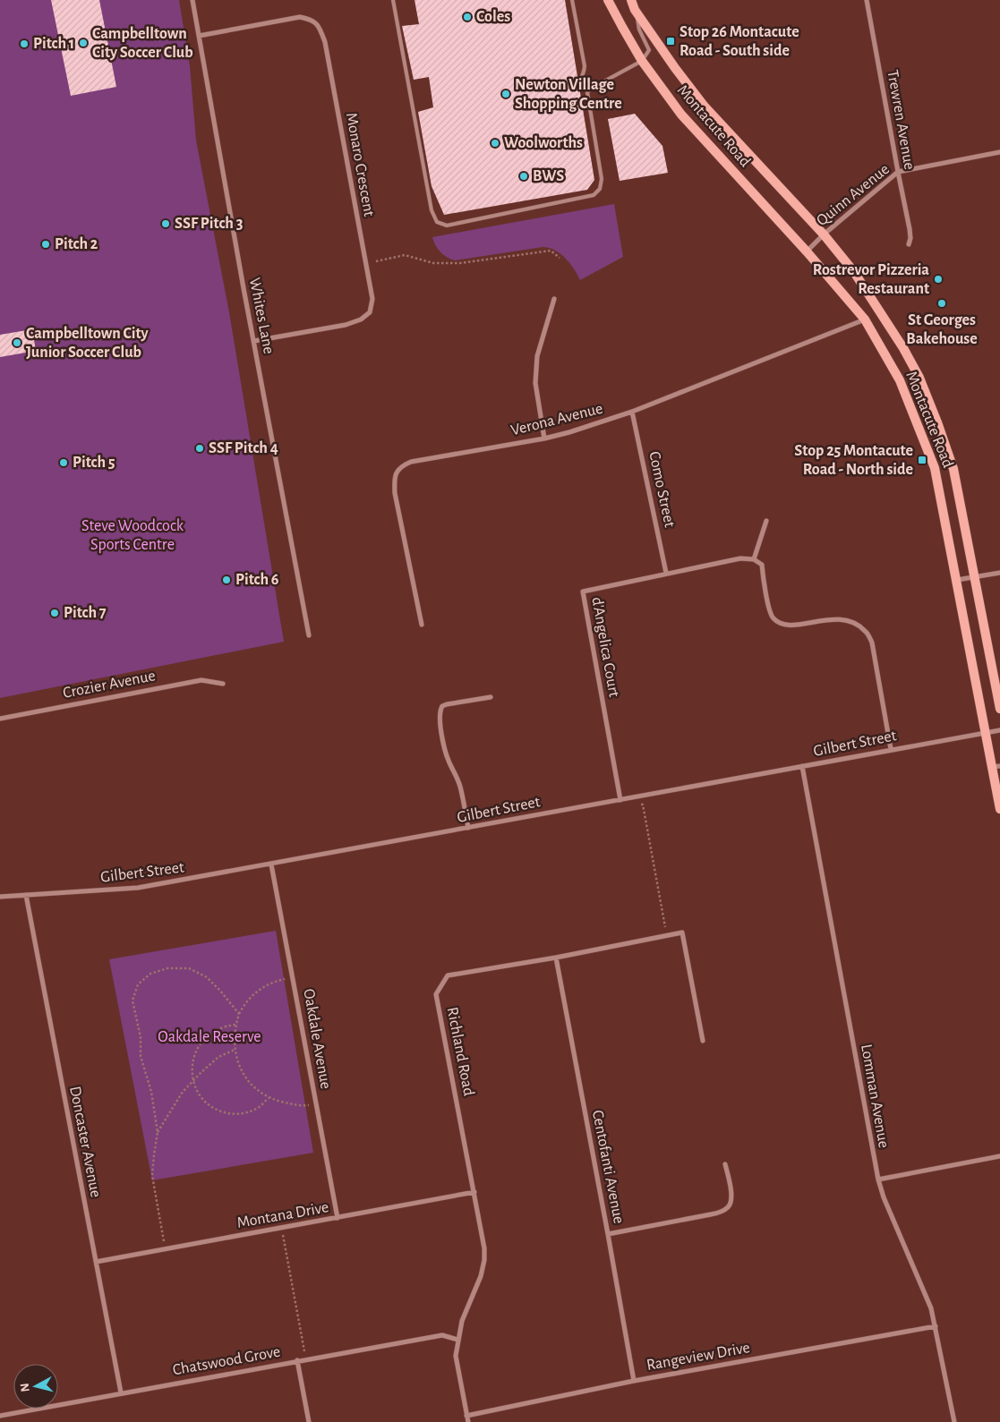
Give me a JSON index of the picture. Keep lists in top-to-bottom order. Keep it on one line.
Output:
{"streets":{"main road":["Montacute Road"],"street":["Trewren Avenue","Monaro Crescent","Quinn Avenue","Whites Lane","Verona Avenue","Como Street","d'Angelica Court","Crozier Avenue","Gilbert Street","Oakdale Avenue","Richland Road","Lomman Avenue","Doncaster Avenue","Centofanti Avenue","Montana Drive","Rangeview Drive","Chatswood Grove"]},"crossings":[["Trewren Avenue","Quinn Avenue"],["Montacute Road","Quinn Avenue"],["Montacute Road","Verona Avenue"],["Montacute Road","Gilbert Street"],["Monaro Crescent","Whites Lane"],["Verona Avenue","Como Street"],["Como Street","d'Angelica Court"],["d'Angelica Court","Gilbert Street"],["Gilbert Street","Oakdale Avenue"],["Gilbert Street","Lomman Avenue"],["Gilbert Street","Doncaster Avenue"],["Oakdale Avenue","Montana Drive"],["Richland Road","Centofanti Avenue"],["Richland Road","Montana Drive"],["Richland Road","Rangeview Drive"],["Richland Road","Chatswood Grove"],["Lomman Avenue","Rangeview Drive"],["Doncaster Avenue","Montana Drive"],["Doncaster Avenue","Chatswood Grove"],["Centofanti Avenue","Rangeview Drive"]],"parks":["Steve Woodcock Sports Centre","Oakdale Reserve"],"places":{"other":["Coles","Campbelltown City Soccer Club","Pitch 1","Newton Village Shopping Centre","Woolworths","BWS","SSF Pitch 3","Pitch 2","Rostrevor Pizzeria Restaurant","St Georges Bakehouse","Campbelltown City Junior Soccer Club","SSF Pitch 4","Pitch 5","Pitch 6","Pitch 7"],"transit":["Stop 26 Montacute Road - South side","Stop 25 Montacute Road - North side"]},"north":"left"}
